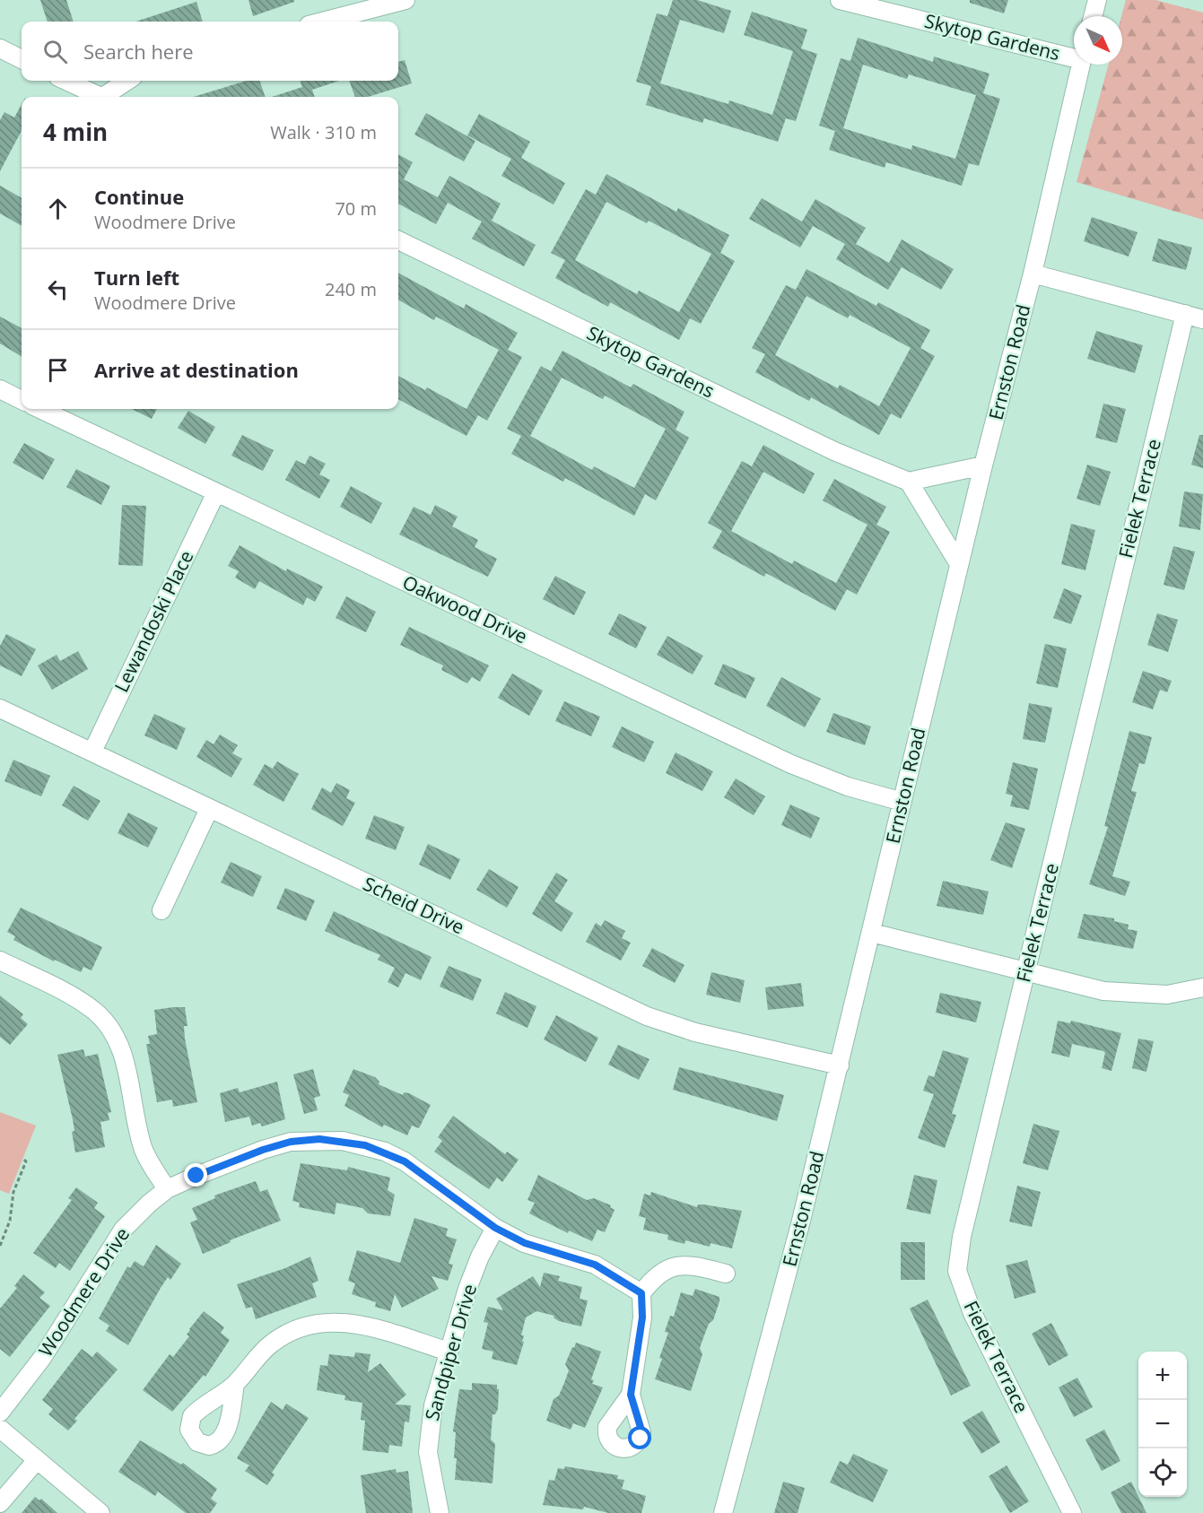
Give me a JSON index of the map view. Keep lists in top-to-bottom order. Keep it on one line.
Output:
{"streets":{"street":["Skytop Gardens","Ernston Road","Fielek Terrace","Oakwood Drive","Lewandoski Place","Scheid Drive","Woodmere Drive","Sandpiper Drive"]},"crossings":[["Ernston Road","Oakwood Drive"],["Ernston Road","Scheid Drive"],["Oakwood Drive","Lewandoski Place"],["Lewandoski Place","Scheid Drive"],["Woodmere Drive","Sandpiper Drive"]],"north":"bottom right","page":{"search":"Search here","heading":["4 min","Walk · 310 m"],"list":[["Continue","Woodmere Drive","70 m"],["Turn left","Woodmere Drive","240 m"],"Arrive at destination"],"map_buttons":["+","−"]}}
